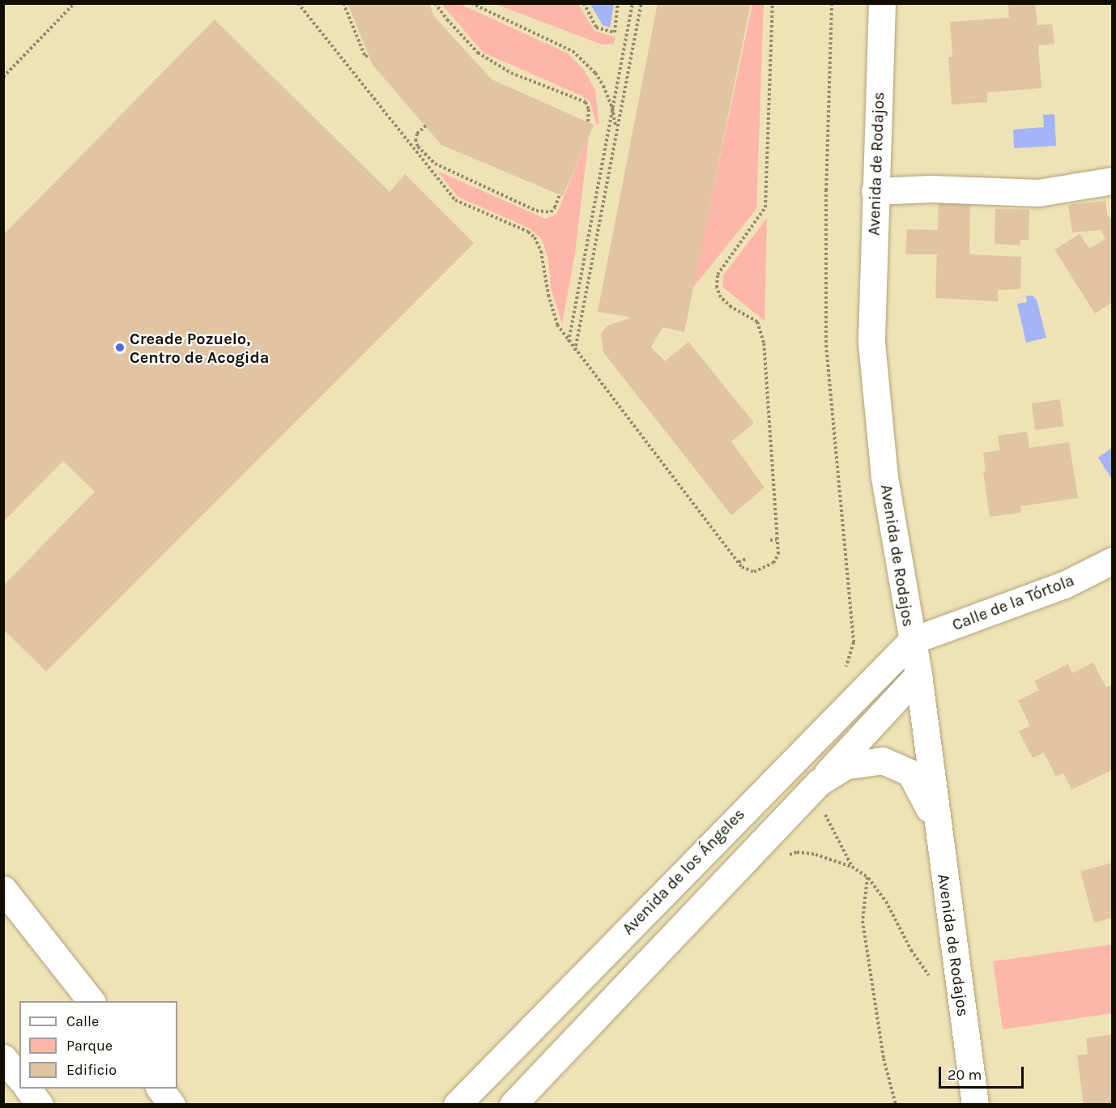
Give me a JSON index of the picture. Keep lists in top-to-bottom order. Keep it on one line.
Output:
{"streets":{"street":["Avenida de Rodajos","Calle de la Tórtola","Avenida de los Ángeles"]},"crossings":[["Avenida de Rodajos","Calle de la Tórtola"],["Avenida de Rodajos","Avenida de los Ángeles"],["Calle de la Tórtola","Avenida de los Ángeles"]],"places":["Creade Pozuelo, Centro de Acogida"],"legend":["Calle","Parque","Edificio"],"scale_bar":"20 m"}
